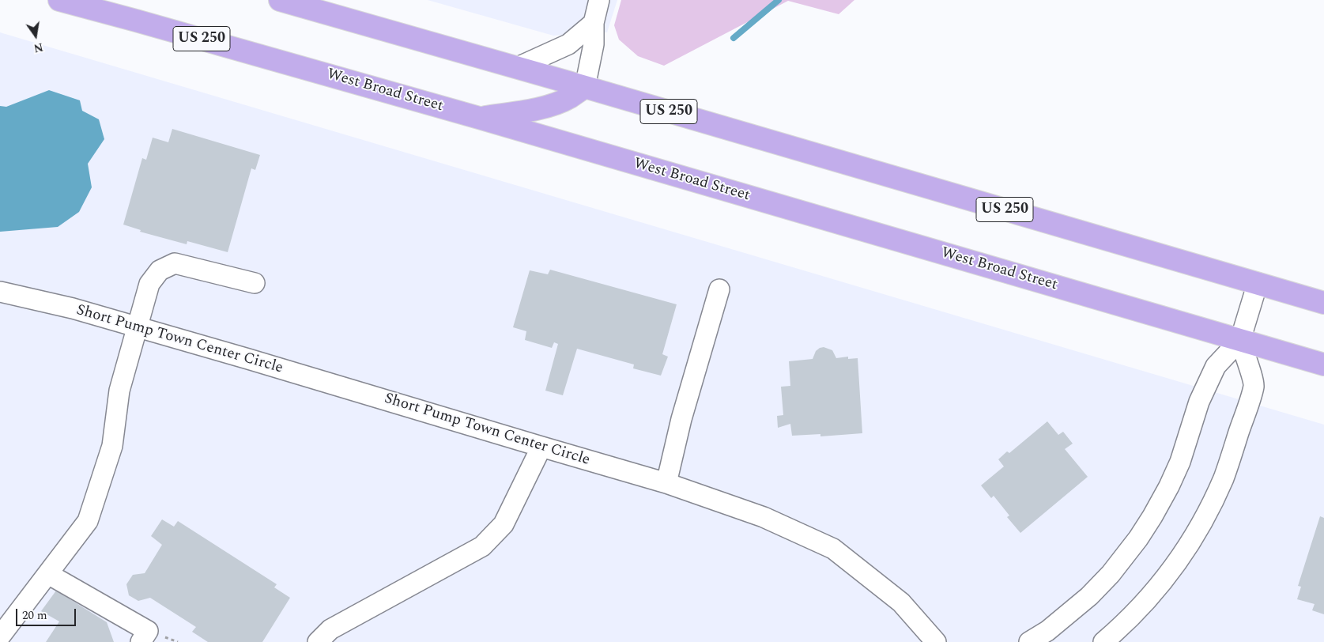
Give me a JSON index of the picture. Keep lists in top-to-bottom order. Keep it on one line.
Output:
{"streets":{"main road":["US 250","West Broad Street"],"street":["Short Pump Town Center Circle"]},"scale_bar":"20 m","north":"bottom"}
